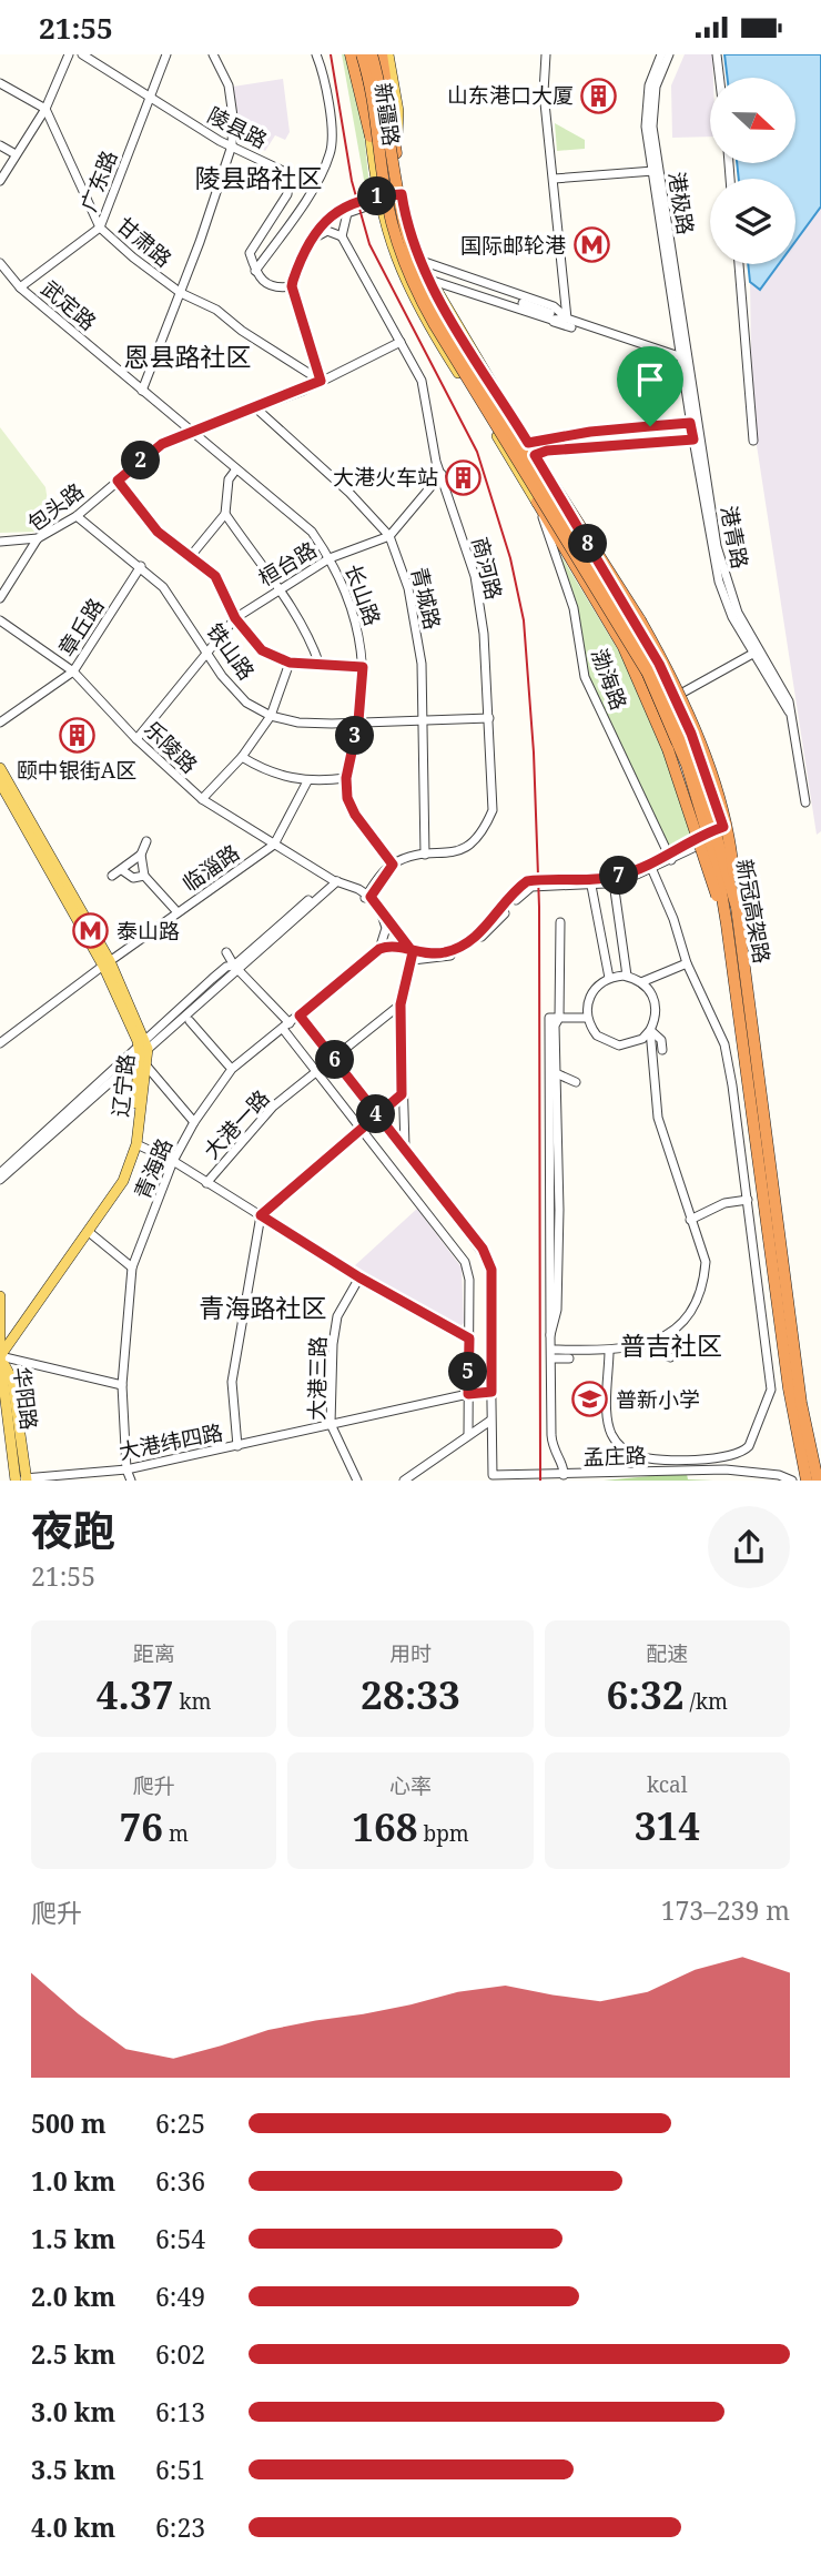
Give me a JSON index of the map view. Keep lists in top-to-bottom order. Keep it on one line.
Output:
{"streets":{"highway":["新冠高架路"],"main road":["新疆路","辽宁路","华阳路"],"street":["陵县路","广东路","港极路","甘肃路","武定路","包头路","港青路","桓台路","商河路","长山路","青城路","章丘路","铁山路","渤海路","乐陵路","临淄路","大港一路","青海路","大港三路","大港纬四路","孟庄路"]},"crossings":[["新疆路","渤海路"],["陵县路","广东路"],["广东路","甘肃路"],["广东路","武定路"],["港极路","港青路"],["甘肃路","包头路"],["武定路","包头路"],["武定路","长山路"],["包头路","商河路"],["包头路","长山路"],["包头路","青城路"],["包头路","铁山路"],["桓台路","商河路"],["桓台路","长山路"],["桓台路","青城路"],["桓台路","铁山路"],["桓台路","乐陵路"],["商河路","长山路"],["商河路","青城路"],["商河路","铁山路"],["商河路","乐陵路"],["长山路","铁山路"],["青城路","铁山路"],["章丘路","铁山路"],["章丘路","乐陵路"],["乐陵路","临淄路"],["临淄路","辽宁路"],["辽宁路","华阳路"],["青海路","大港纬四路"],["大港三路","大港纬四路"],["华阳路","大港纬四路"]],"districts":["陵县路社区","恩县路社区","青海路社区","普吉社区"],"places":{"building":["山东港口大厦","大港火车站","颐中银街A区"],"metro station":["国际邮轮港","泰山路"],"school or university":["普新小学"]},"north":"right","page":{"status":"21:55","pins":["1","2","8","3","7","6","4","5"],"heading":["夜跑","21:55"],"stats":[["距离","4.37 km"],["用时","28:33"],["配速","6:32 /km"],["爬升","76 m"],["心率","168 bpm"],["kcal","314"]],"chart":["爬升","173–239 m"],"list":[{"name":"500 m","note":"6:25"},{"name":"1.0 km","note":"6:36"},{"name":"1.5 km","note":"6:54"},{"name":"2.0 km","note":"6:49"},{"name":"2.5 km","note":"6:02"},{"name":"3.0 km","note":"6:13"},{"name":"3.5 km","note":"6:51"},{"name":"4.0 km","note":"6:23"}]}}
